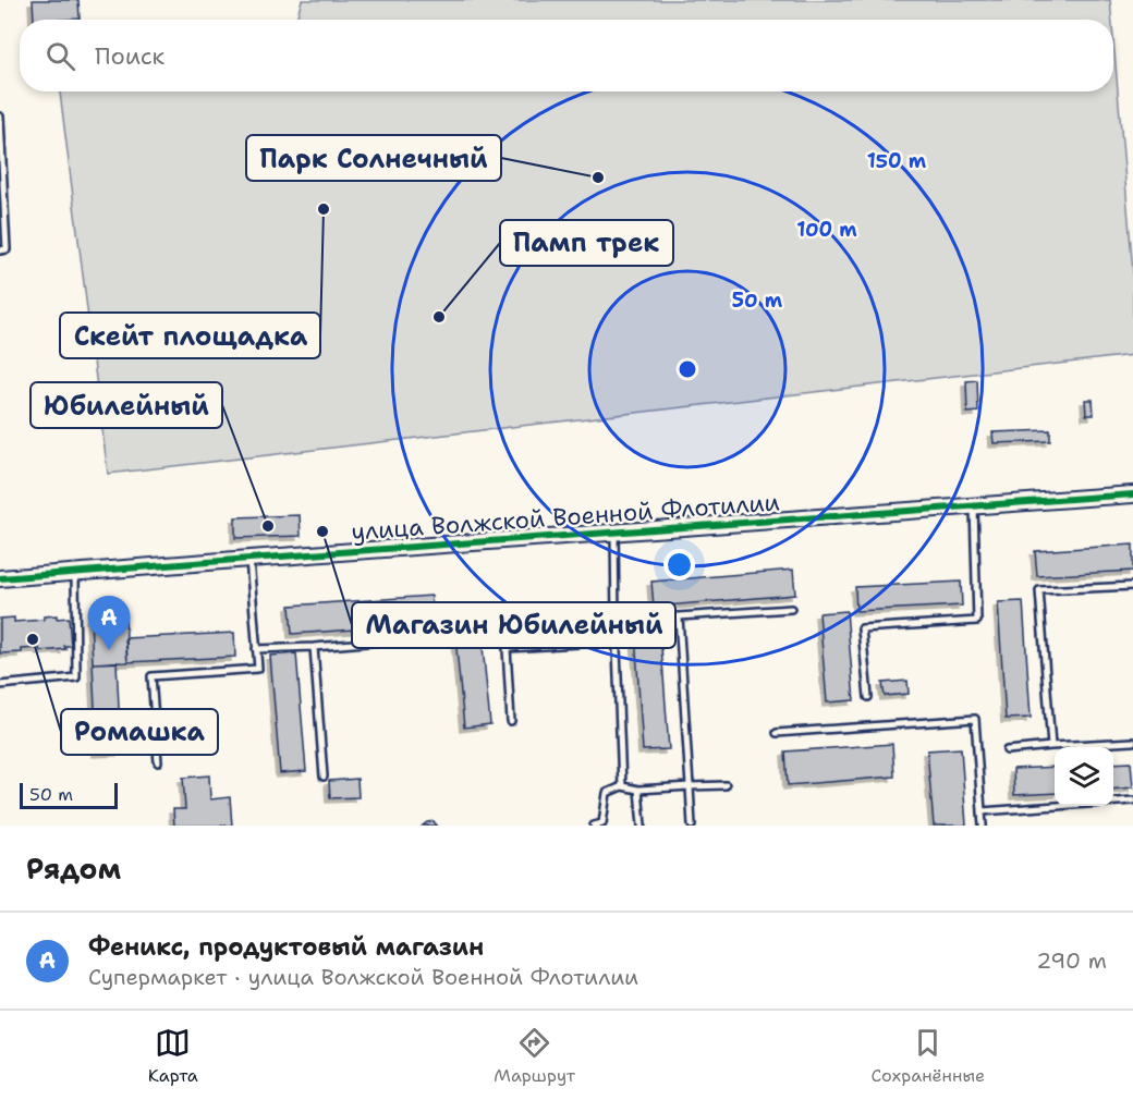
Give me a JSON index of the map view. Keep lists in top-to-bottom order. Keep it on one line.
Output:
{"streets":{"street":["улица Волжской Военной Флотилии"]},"places":["Парк Солнечный","Скейт площадка","Памп трек","Юбилейный","Магазин Юбилейный","Ромашка"],"scale_bar":"50 m","page":{"search":"Поиск","pins":"A","scale":"50 m","heading":"Рядом","list":[{"mark":"A","name":"Феникс, продуктовый магазин","note":"Супермаркет · улица Волжской Военной Флотилии","value":"290 m"}],"nav":["Карта","Маршрут","Сохранённые"]},"rings":["150 m","100 m","50 m"]}
